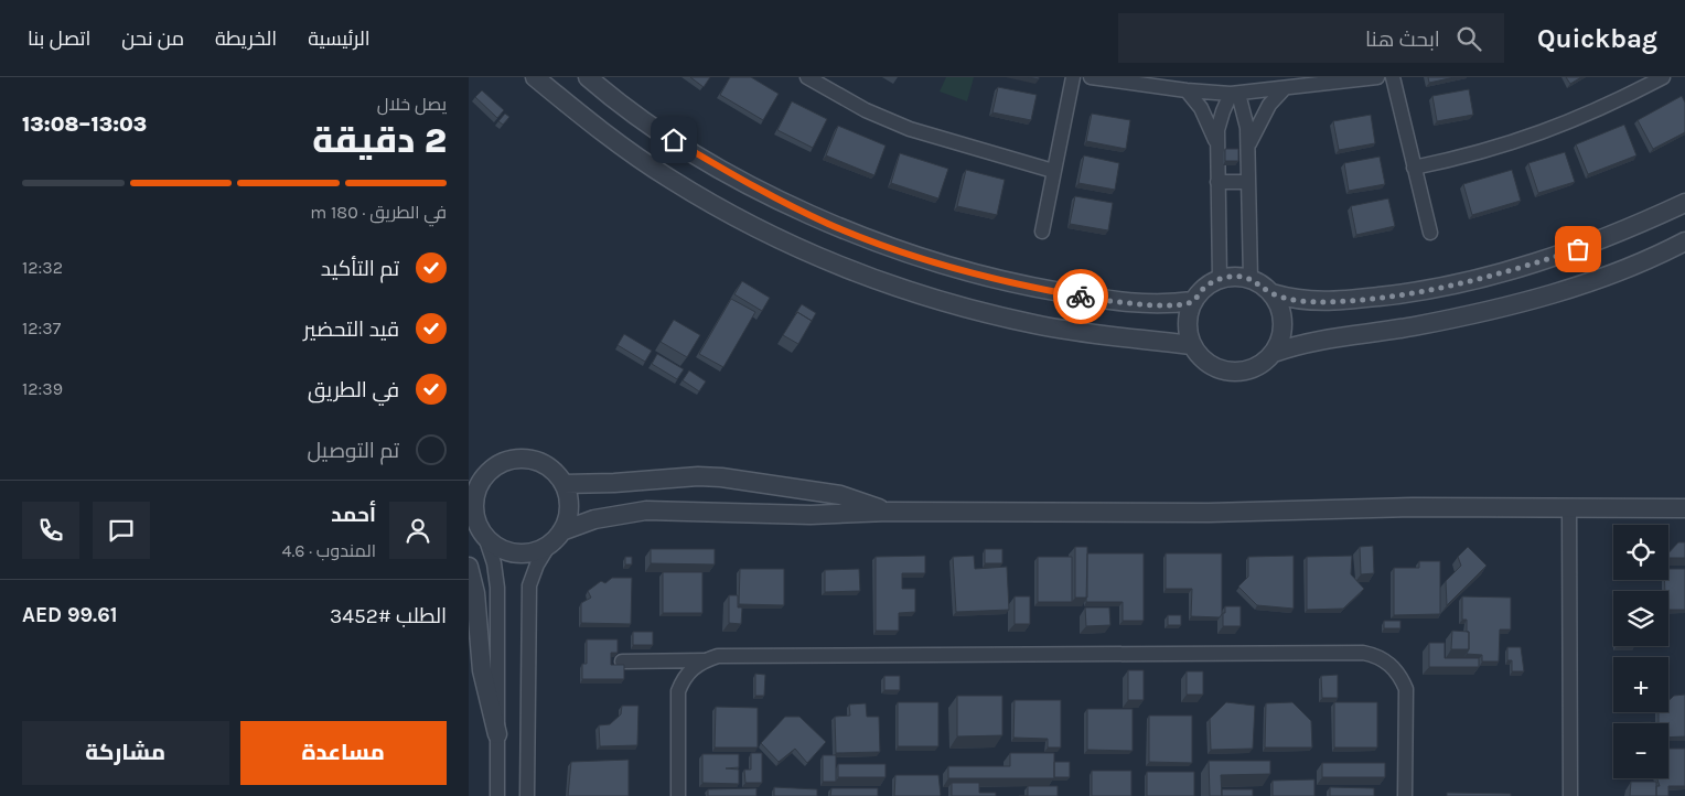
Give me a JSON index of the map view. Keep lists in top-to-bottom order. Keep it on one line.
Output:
{"page":{"header":"Quickbag","search":"ابحث هنا","nav":["الرئيسية","الخريطة","من نحن","اتصل بنا"],"heading":["2 دقيقة","يصل خلال","13:03–13:08"],"panel":["أحمد","المندوب · 4.6","الطلب #3452","AED 99.61"],"bar":"في الطريق · 180 m","list":[["تم التأكيد","12:32"],["قيد التحضير","12:37"],["في الطريق","12:39"],"تم التوصيل"],"map_buttons":["+","−"],"buttons":["مساعدة","مشاركة"]}}
